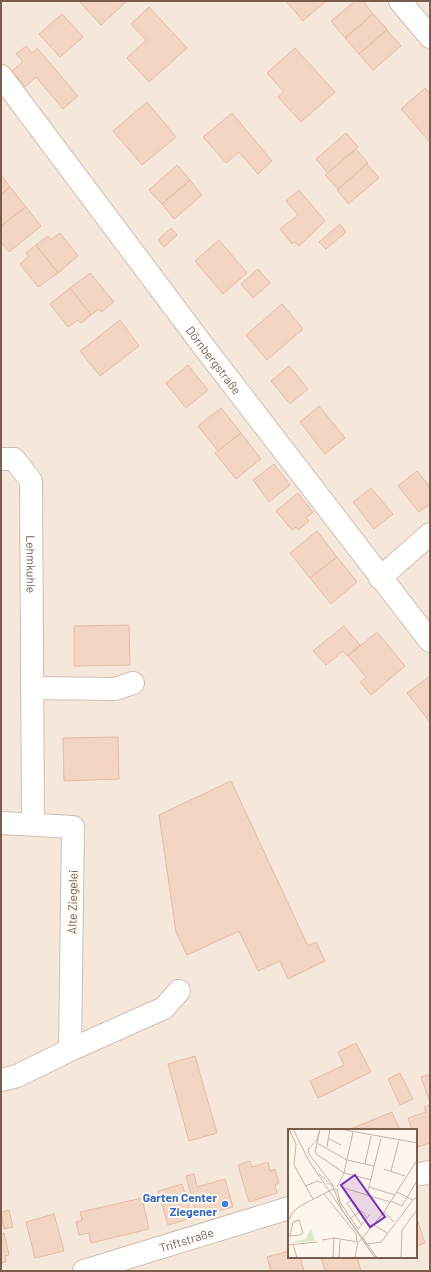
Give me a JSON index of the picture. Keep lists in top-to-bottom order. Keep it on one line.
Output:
{"streets":{"street":["Dörnbergstraße","Lehmkuhle","Alte Ziegelei","Triftstraße"]},"crossings":[["Lehmkuhle","Alte Ziegelei"]],"places":["Garten Center Ziegener"]}
